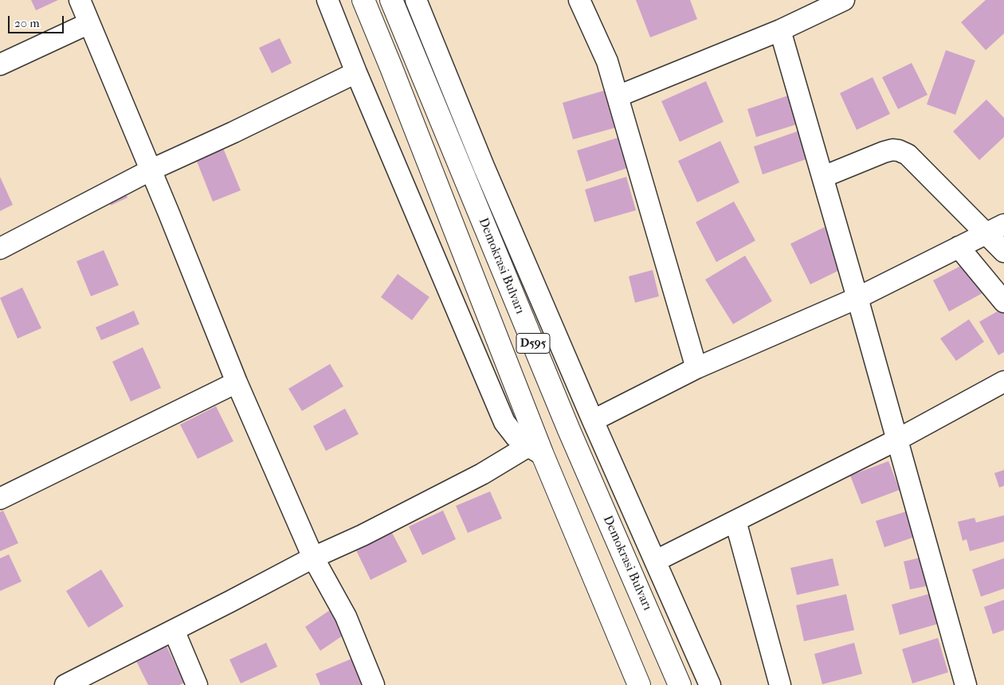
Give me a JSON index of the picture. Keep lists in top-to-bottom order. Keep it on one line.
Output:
{"streets":{"highway":["Demokrasi Bulvarı","D595"]},"scale_bar":"20 m"}
